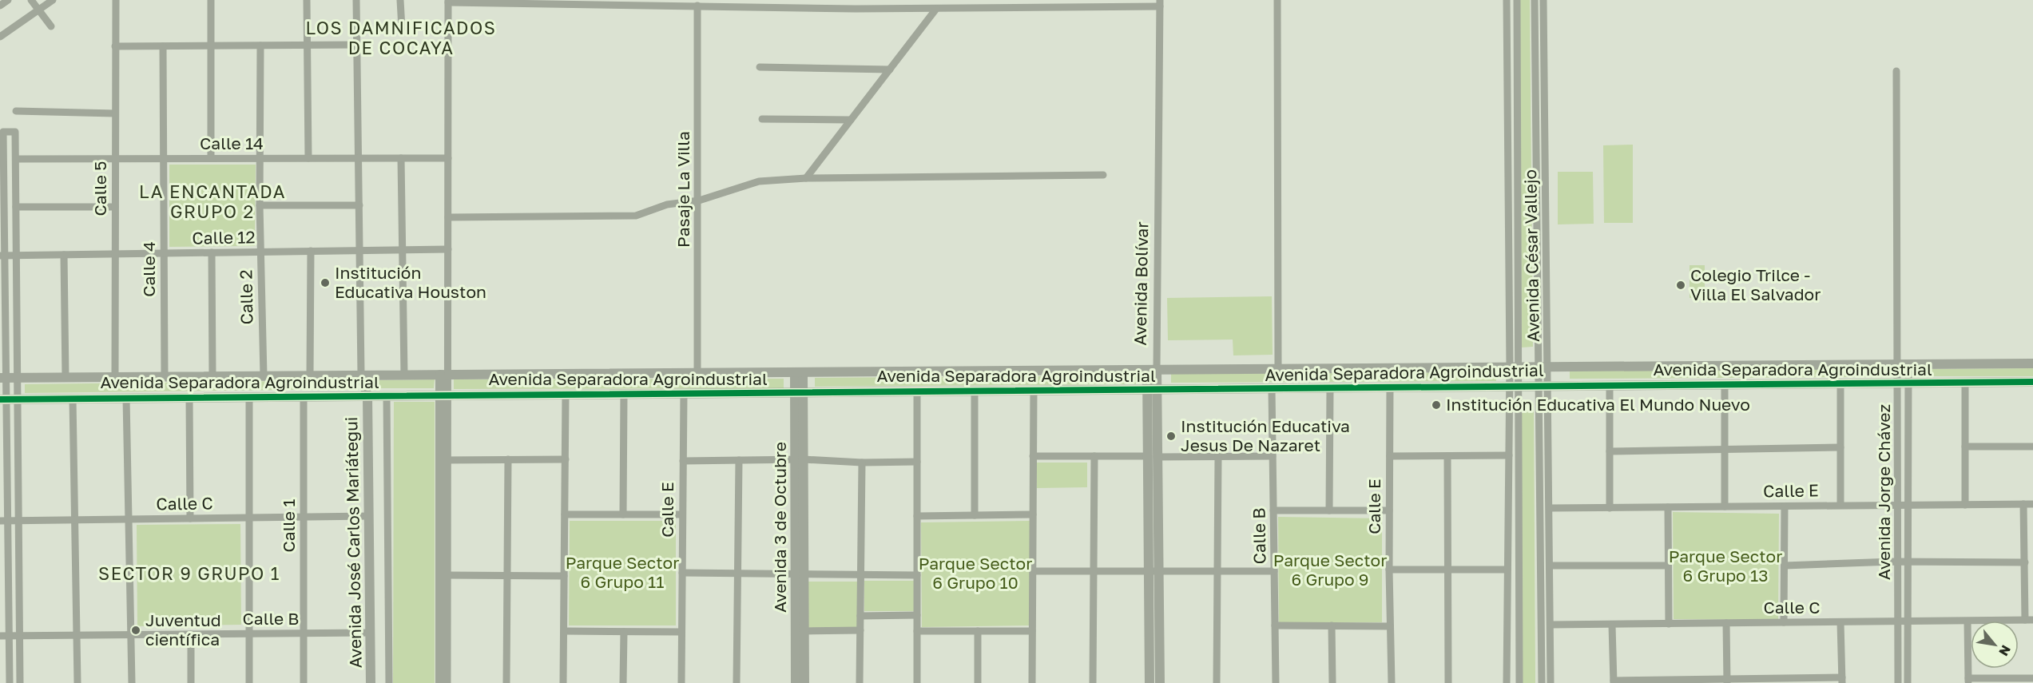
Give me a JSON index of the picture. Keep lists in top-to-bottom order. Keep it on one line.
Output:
{"streets":{"street":["Calle 14","Calle 5","Pasaje La Villa","Calle 12","Avenida César Vallejo","Calle 4","Avenida Bolívar","Calle 2","Avenida Separadora Agroindustrial","Calle E","Avenida Jorge Chávez","Calle C","Calle 1","Avenida 3 de Octubre","Calle B","Avenida José Carlos Mariátegui"]},"crossings":[["Calle 14","Calle 5"],["Calle 14","Calle 4"],["Calle 14","Calle 2"],["Calle 14","Avenida José Carlos Mariátegui"],["Calle 5","Calle 12"],["Calle 5","Avenida Separadora Agroindustrial"],["Pasaje La Villa","Avenida Separadora Agroindustrial"],["Calle 12","Calle 4"],["Calle 12","Calle 2"],["Calle 12","Avenida José Carlos Mariátegui"],["Avenida César Vallejo","Avenida Separadora Agroindustrial"],["Avenida César Vallejo","Calle E"],["Avenida César Vallejo","Calle C"],["Calle 4","Avenida Separadora Agroindustrial"],["Avenida Bolívar","Avenida Separadora Agroindustrial"],["Calle 2","Avenida Separadora Agroindustrial"],["Avenida Separadora Agroindustrial","Calle E"],["Avenida Separadora Agroindustrial","Avenida Jorge Chávez"],["Avenida Separadora Agroindustrial","Calle 1"],["Avenida Separadora Agroindustrial","Avenida 3 de Octubre"],["Avenida Separadora Agroindustrial","Calle B"],["Avenida Separadora Agroindustrial","Avenida José Carlos Mariátegui"],["Calle E","Avenida Jorge Chávez"],["Avenida Jorge Chávez","Calle C"],["Calle C","Calle 1"],["Calle C","Avenida José Carlos Mariátegui"],["Calle 1","Calle B"],["Calle B","Avenida José Carlos Mariátegui"]],"districts":["LOS DAMNIFICADOS DE COCAYA","LA ENCANTADA GRUPO 2","SECTOR 9 GRUPO 1"],"parks":["Parque Sector 6 Grupo 13","Parque Sector 6 Grupo 9","Parque Sector 6 Grupo 11","Parque Sector 6 Grupo 10"],"places":["Institución Educativa Houston","Colegio Trilce - Villa El Salvador","Institución Educativa El Mundo Nuevo","Institución Educativa Jesus De Nazaret","Juventud científica"],"north":"bottom right"}
